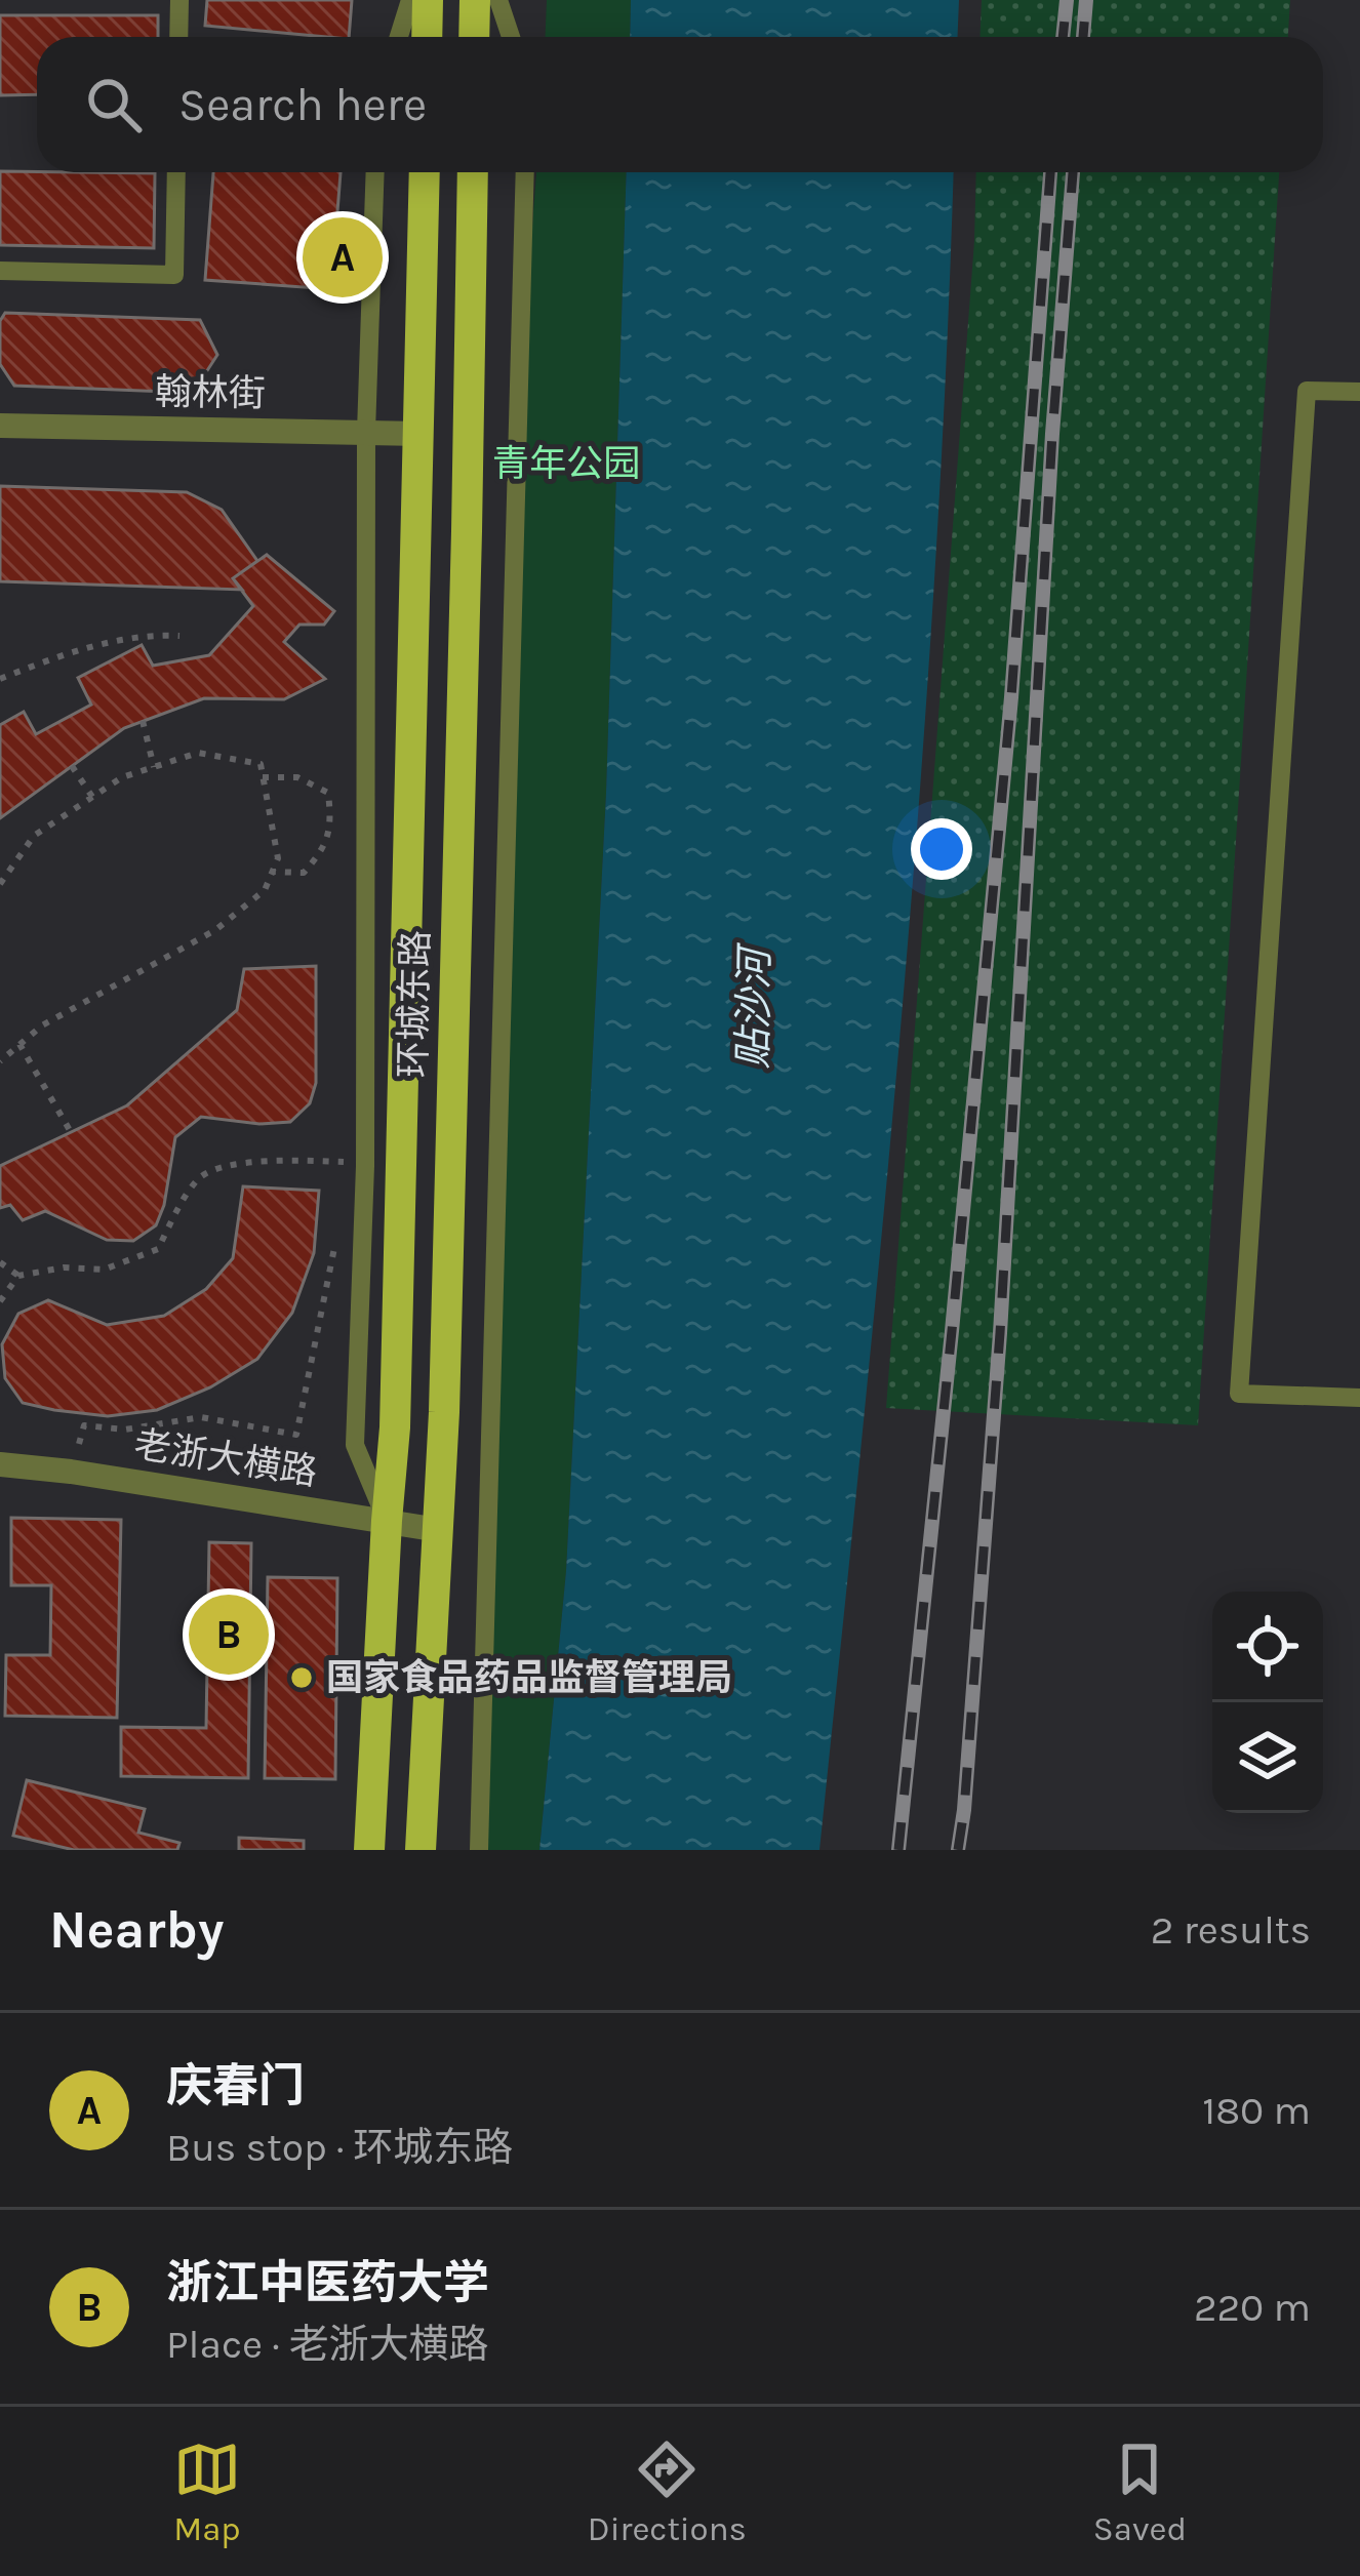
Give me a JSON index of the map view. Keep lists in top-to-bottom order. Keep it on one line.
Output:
{"streets":{"main road":["环城东路"],"street":["翰林街","老浙大横路"]},"crossings":[["翰林街","环城东路"],["环城东路","老浙大横路"]],"water":["贴沙河"],"parks":["青年公园"],"places":["国家食品药品监督管理局"],"page":{"search":"Search here","pins":["A","B"],"heading":["Nearby","2 results"],"list":[{"mark":"A","name":"庆春门","note":"Bus stop · 环城东路","value":"180 m"},{"mark":"B","name":"浙江中医药大学","note":"Place · 老浙大横路","value":"220 m"}],"nav":["Map","Directions","Saved"]}}
